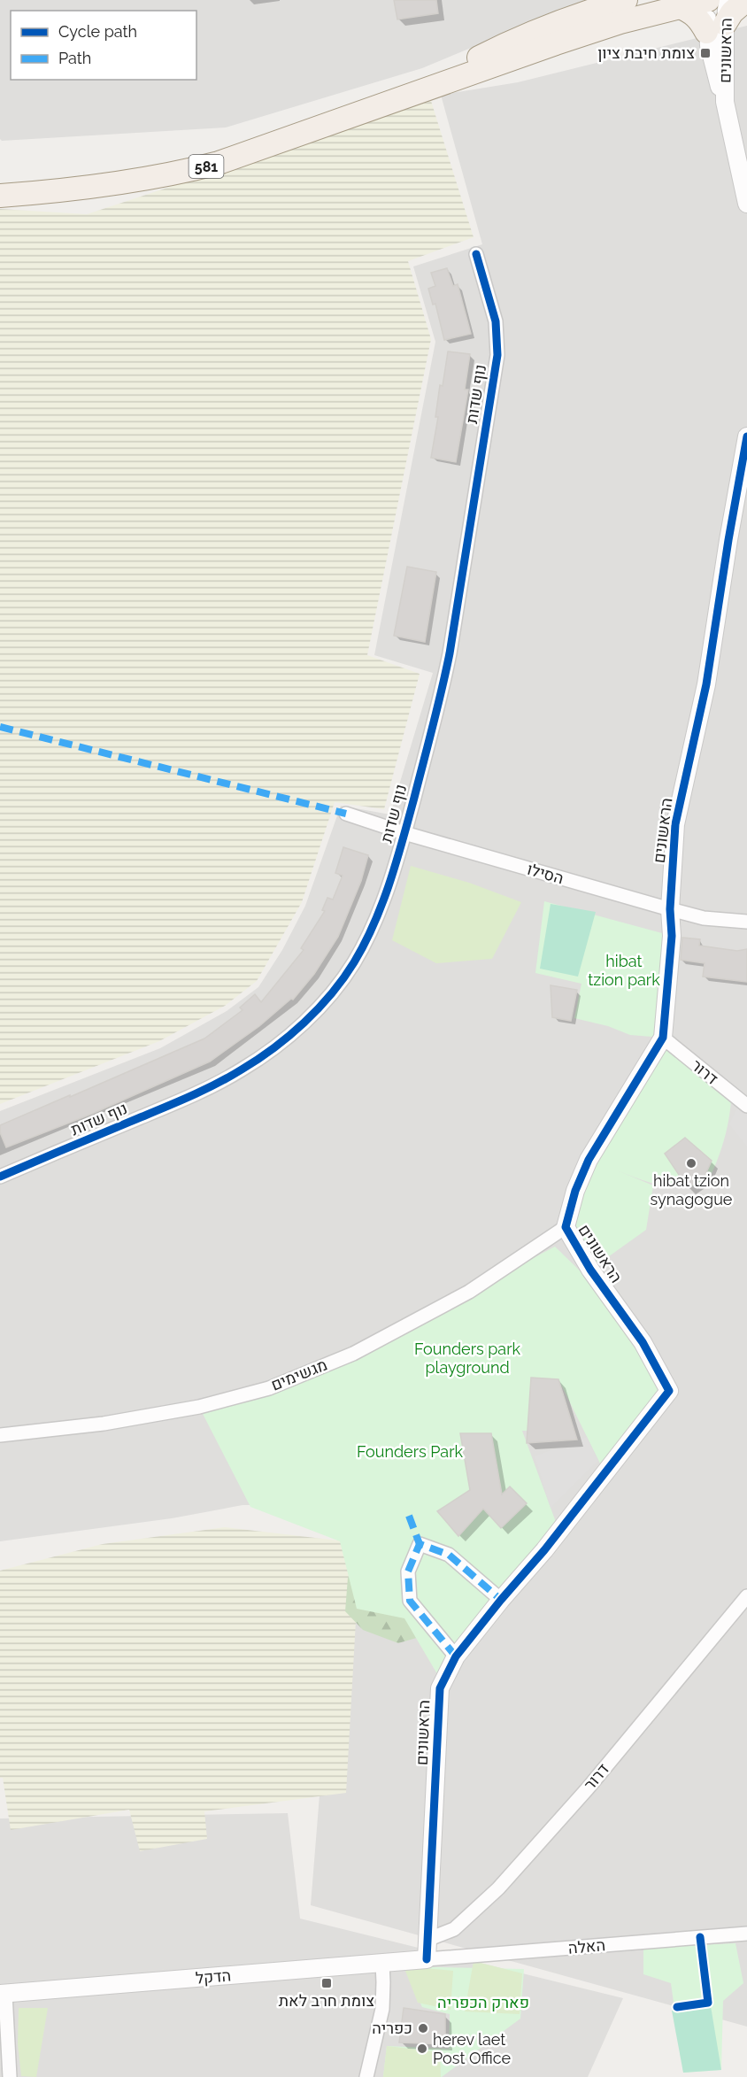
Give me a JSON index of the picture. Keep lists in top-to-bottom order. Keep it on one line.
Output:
{"streets":{"main road":["581"],"street":["הראשונים","נוף שדות","הסילו","דרור","מגשימים","האלה","הדקל"]},"crossings":[["הראשונים","581"],["הראשונים","הסילו"],["הראשונים","דרור"],["הראשונים","מגשימים"],["הראשונים","האלה"],["הראשונים","הדקל"],["נוף שדות","הסילו"],["האלה","הדקל"]],"parks":["hibat tzion park","Founders park playground","Founders Park","פארק הכפריה"],"places":{"transit":["צומת חיבת ציון","צומת חרב לאת"],"other":["hibat tzion synagogue","כפריה","herev laet Post Office"]},"legend":["Cycle path","Path"]}
